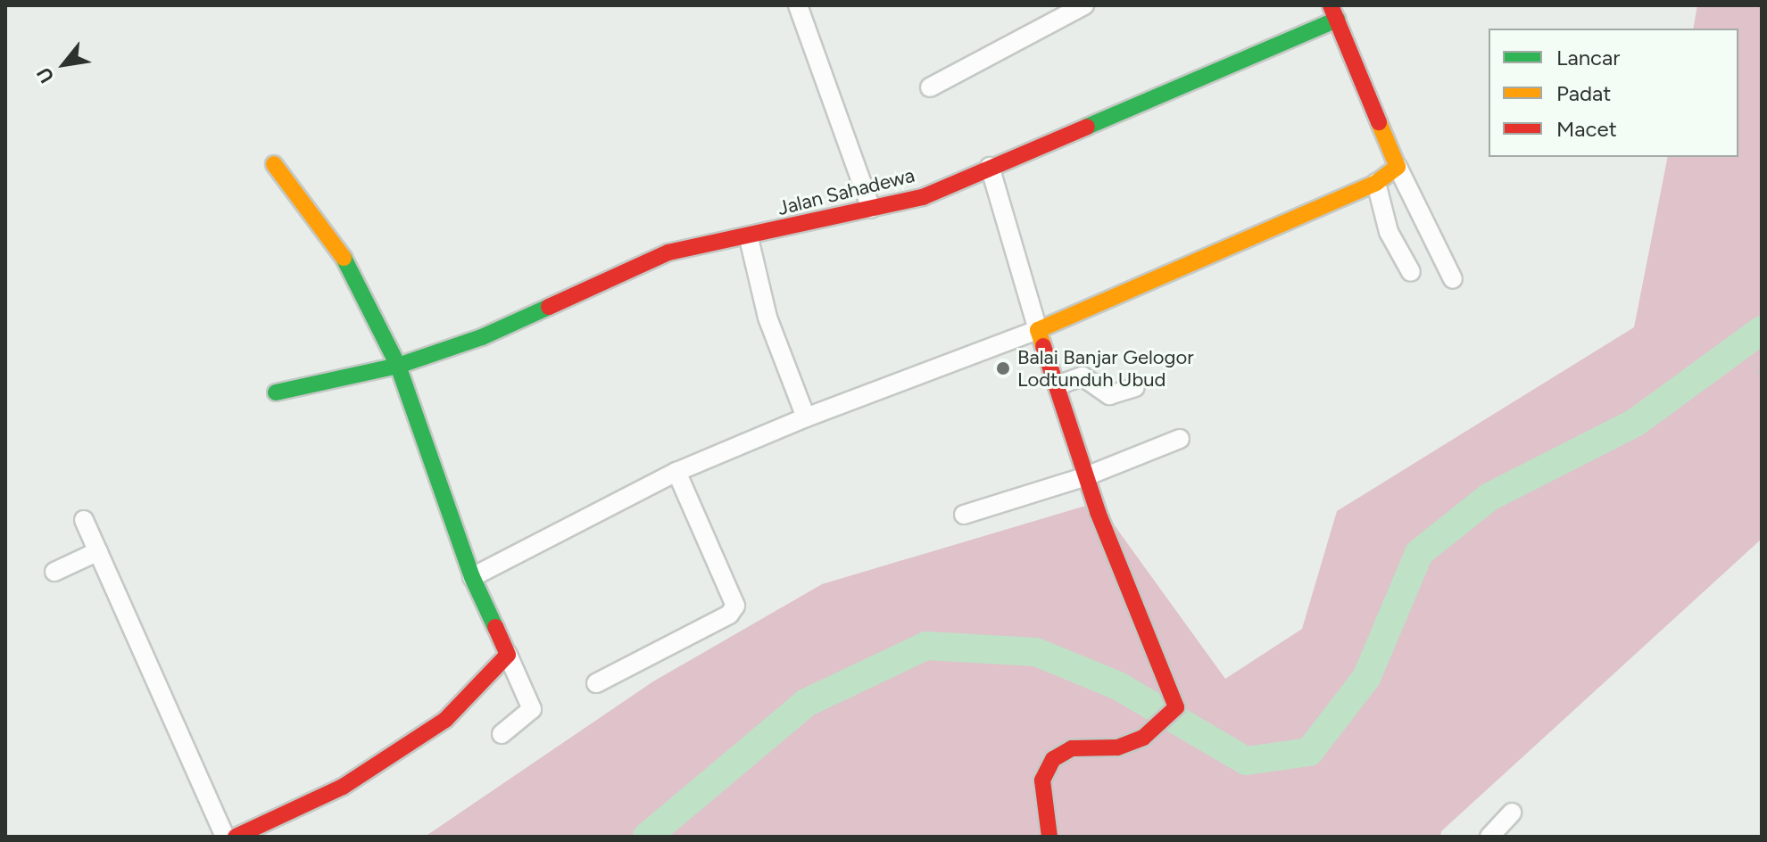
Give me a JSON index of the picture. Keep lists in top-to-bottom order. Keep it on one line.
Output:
{"streets":{"street":["Jalan Sahadewa"]},"places":["Balai Banjar Gelogor Lodtunduh Ubud"],"legend":["Lancar","Padat","Macet"],"north":"bottom left"}
